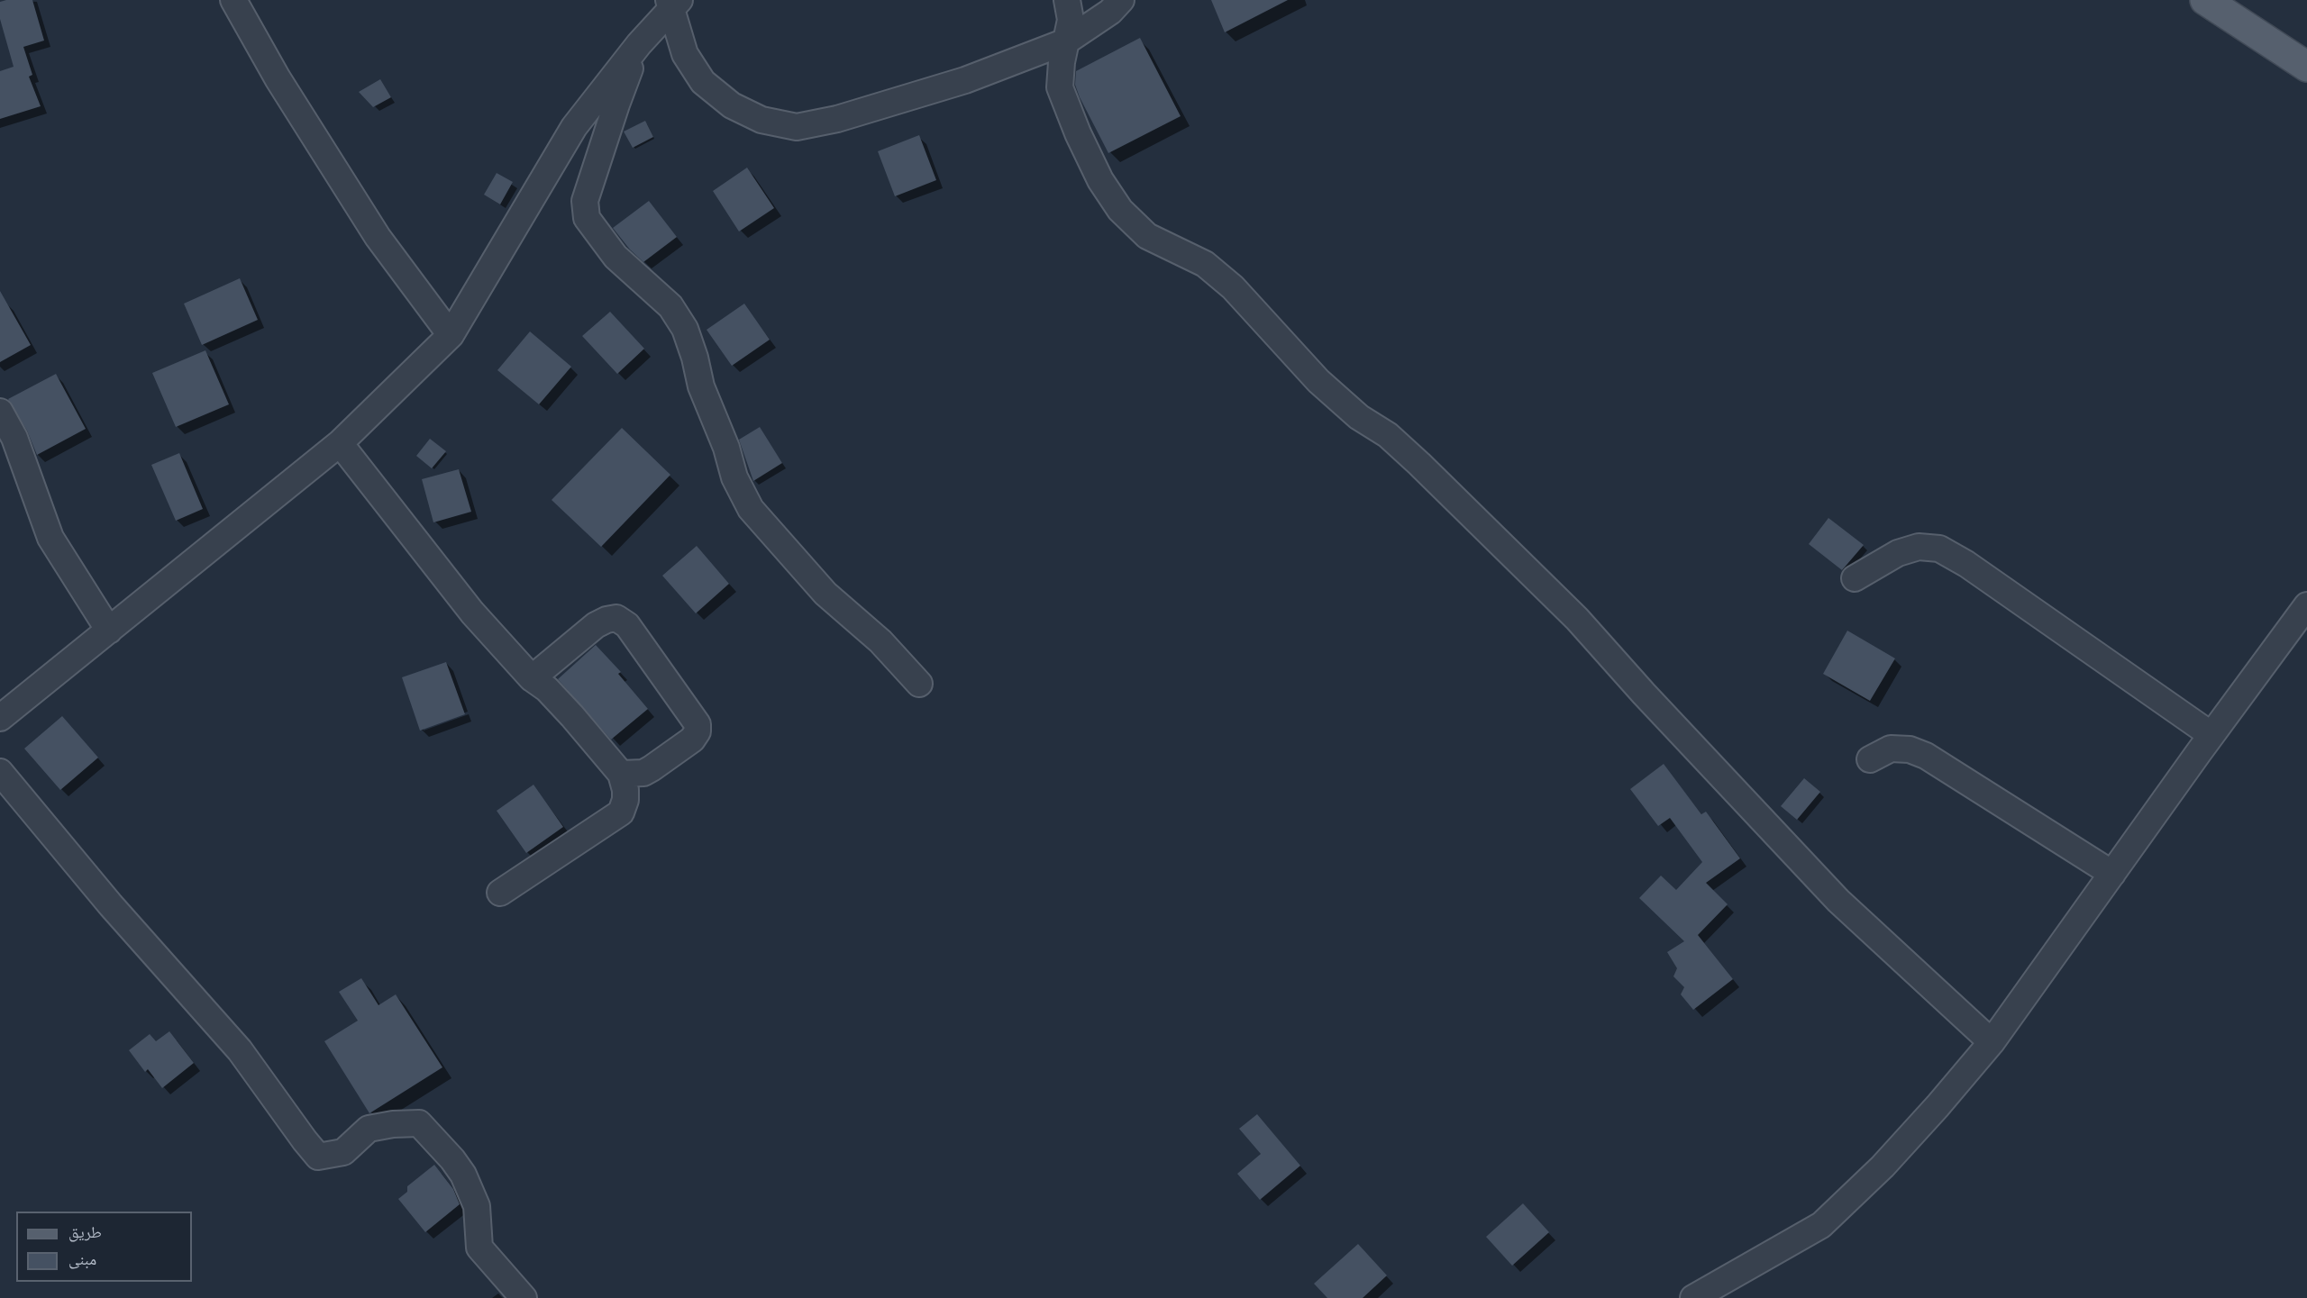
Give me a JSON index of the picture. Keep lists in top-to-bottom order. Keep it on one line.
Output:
{"legend":["طريق","مبنى"]}
